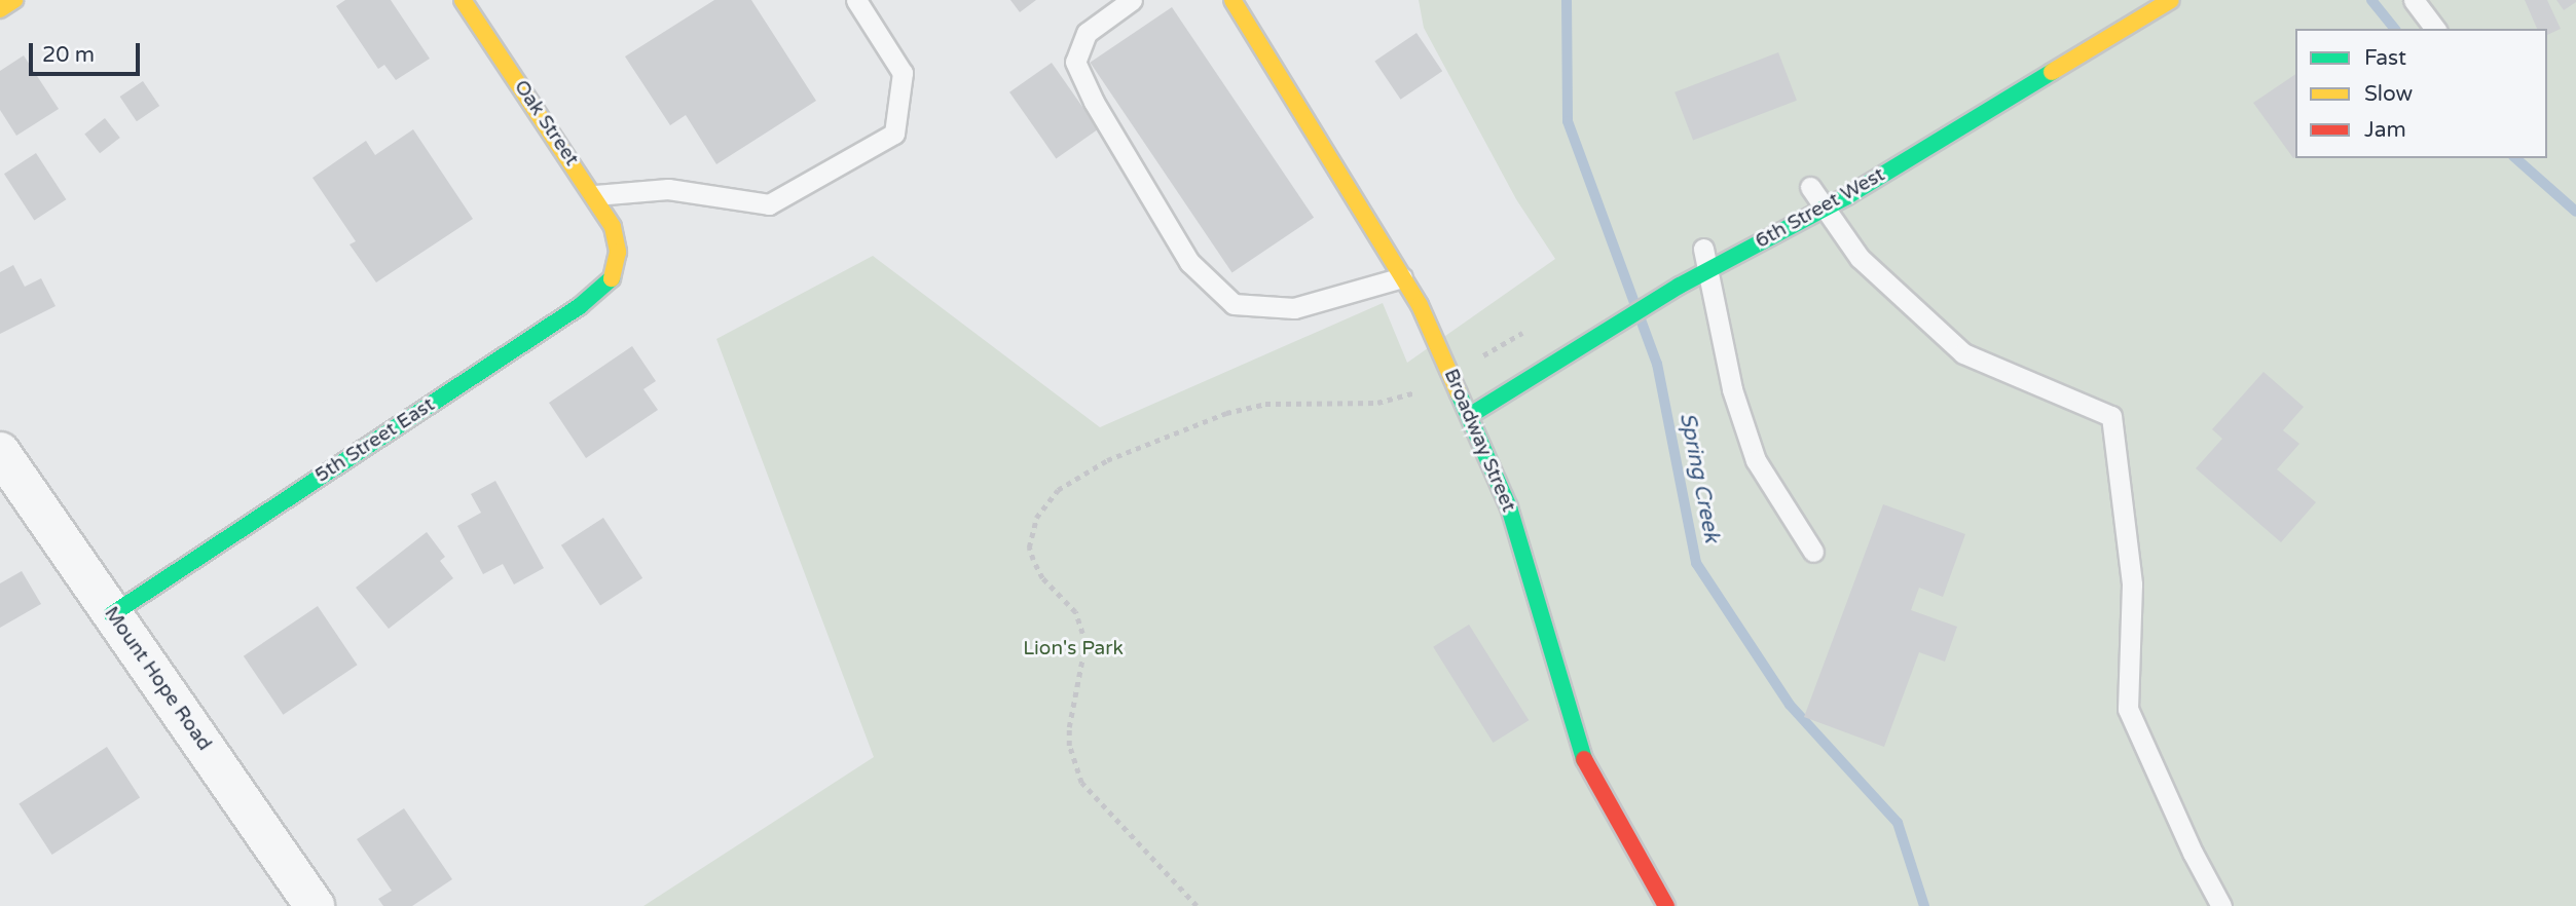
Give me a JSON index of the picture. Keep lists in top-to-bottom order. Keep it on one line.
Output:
{"streets":{"street":["Oak Street","6th Street West","5th Street East","Broadway Street","Mount Hope Road"]},"crossings":[["Oak Street","5th Street East"],["6th Street West","Broadway Street"],["5th Street East","Mount Hope Road"]],"water":["Spring Creek"],"parks":["Lion's Park"],"legend":["Fast","Slow","Jam"],"scale_bar":"20 m"}
